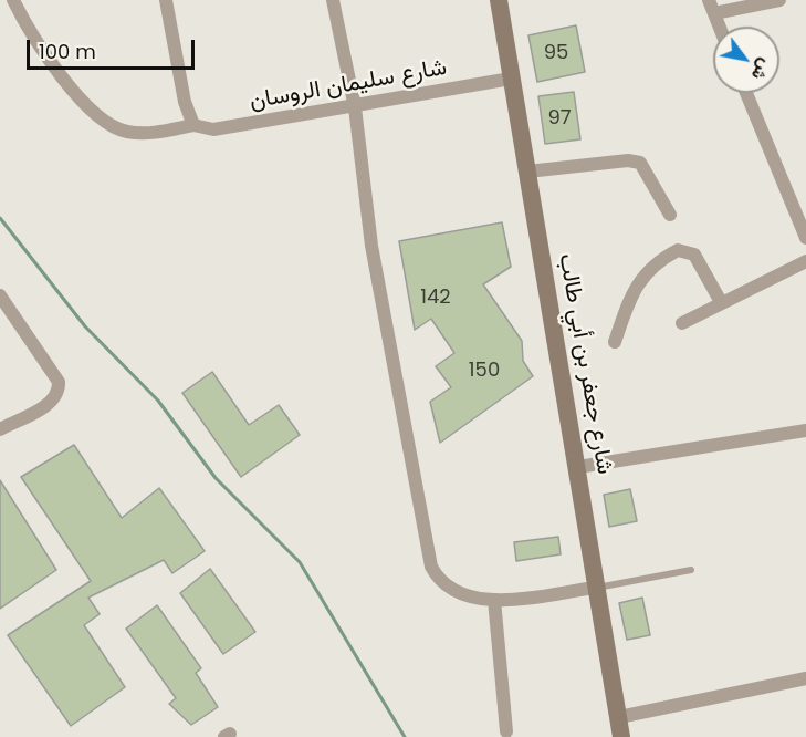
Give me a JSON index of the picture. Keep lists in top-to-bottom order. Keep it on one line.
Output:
{"streets":{"street":["شارع سليمان الروسان","شارع جعفر بن أبي طالب"]},"crossings":[["شارع سليمان الروسان","شارع جعفر بن أبي طالب"]],"house_numbers":["95","97","142","150"],"scale_bar":"100 m","north":"bottom right"}
